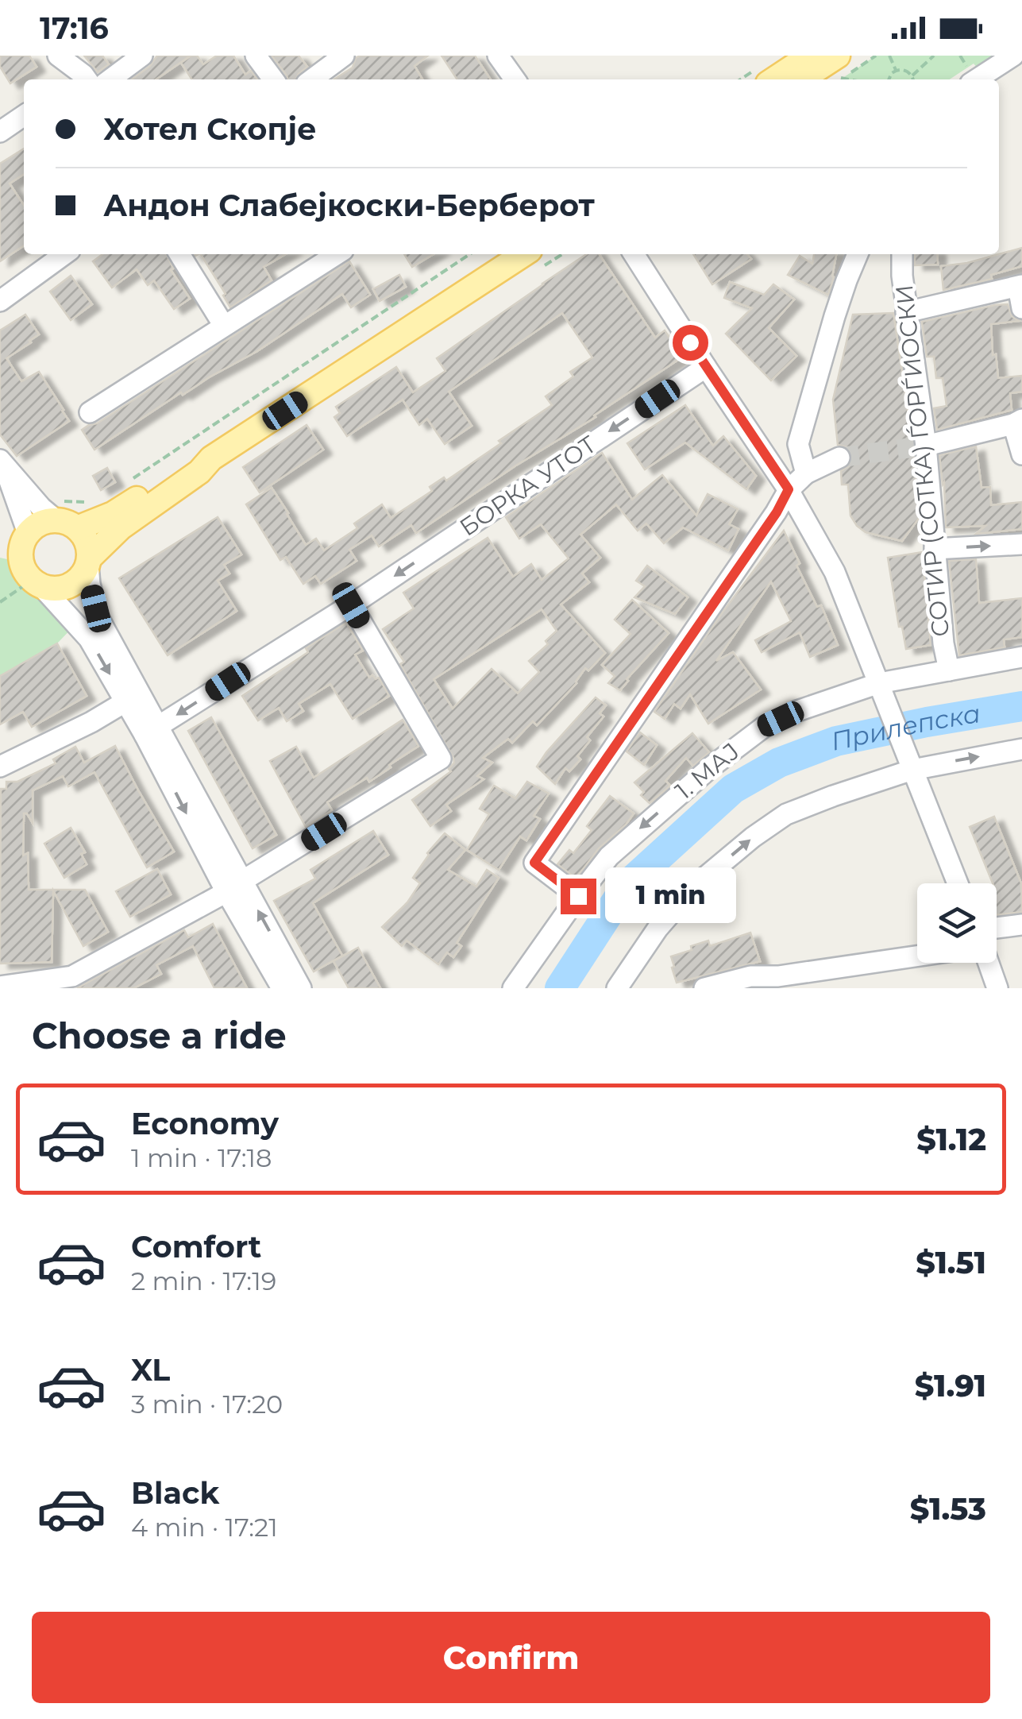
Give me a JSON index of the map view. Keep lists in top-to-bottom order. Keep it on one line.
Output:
{"streets":{"street":["СОТИР (СОТКА) ЃОРЃИОСКИ","БОРКА УТОТ","1. МАЈ"]},"crossings":[["СОТИР (СОТКА) ЃОРЃИОСКИ","1. МАЈ"]],"one_way":["БОРКА УТОТ"],"water":["Прилепска"],"page":{"status":"17:16","banner":["Хотел Скопје","Андон Слабејкоски-Берберот"],"bubble":"1 min","heading":"Choose a ride","list":[{"name":"Economy","note":"1 min · 17:18","value":"$1.12"},{"name":"Comfort","note":"2 min · 17:19","value":"$1.51"},{"name":"XL","note":"3 min · 17:20","value":"$1.91"},{"name":"Black","note":"4 min · 17:21","value":"$1.53"}],"buttons":"Confirm"}}
